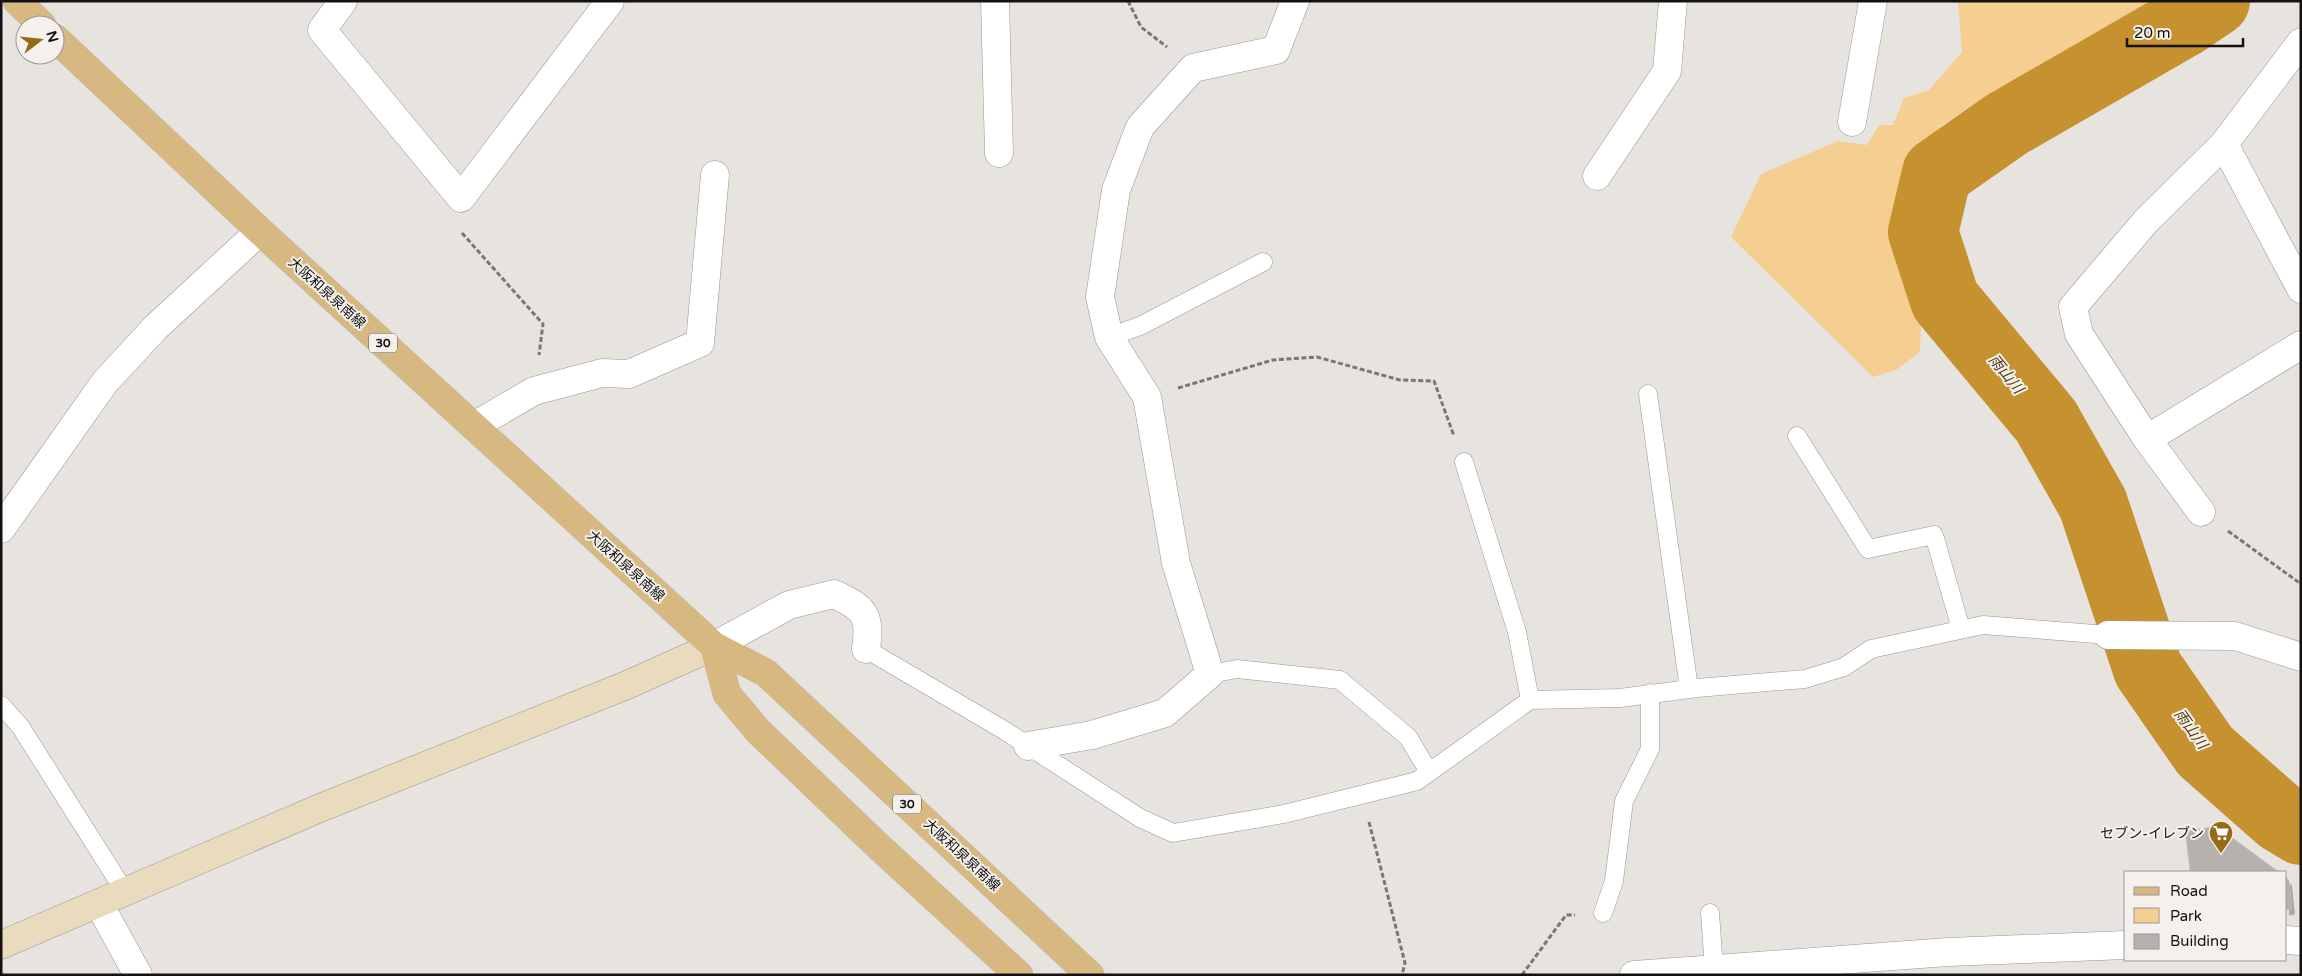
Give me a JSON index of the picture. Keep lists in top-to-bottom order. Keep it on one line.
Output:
{"streets":{"main road":["大阪和泉泉南線","30"]},"water":["雨山川"],"places":{"supermarket":["セブン-イレブン"]},"legend":["Road","Park","Building"],"scale_bar":"20 m","north":"right"}
